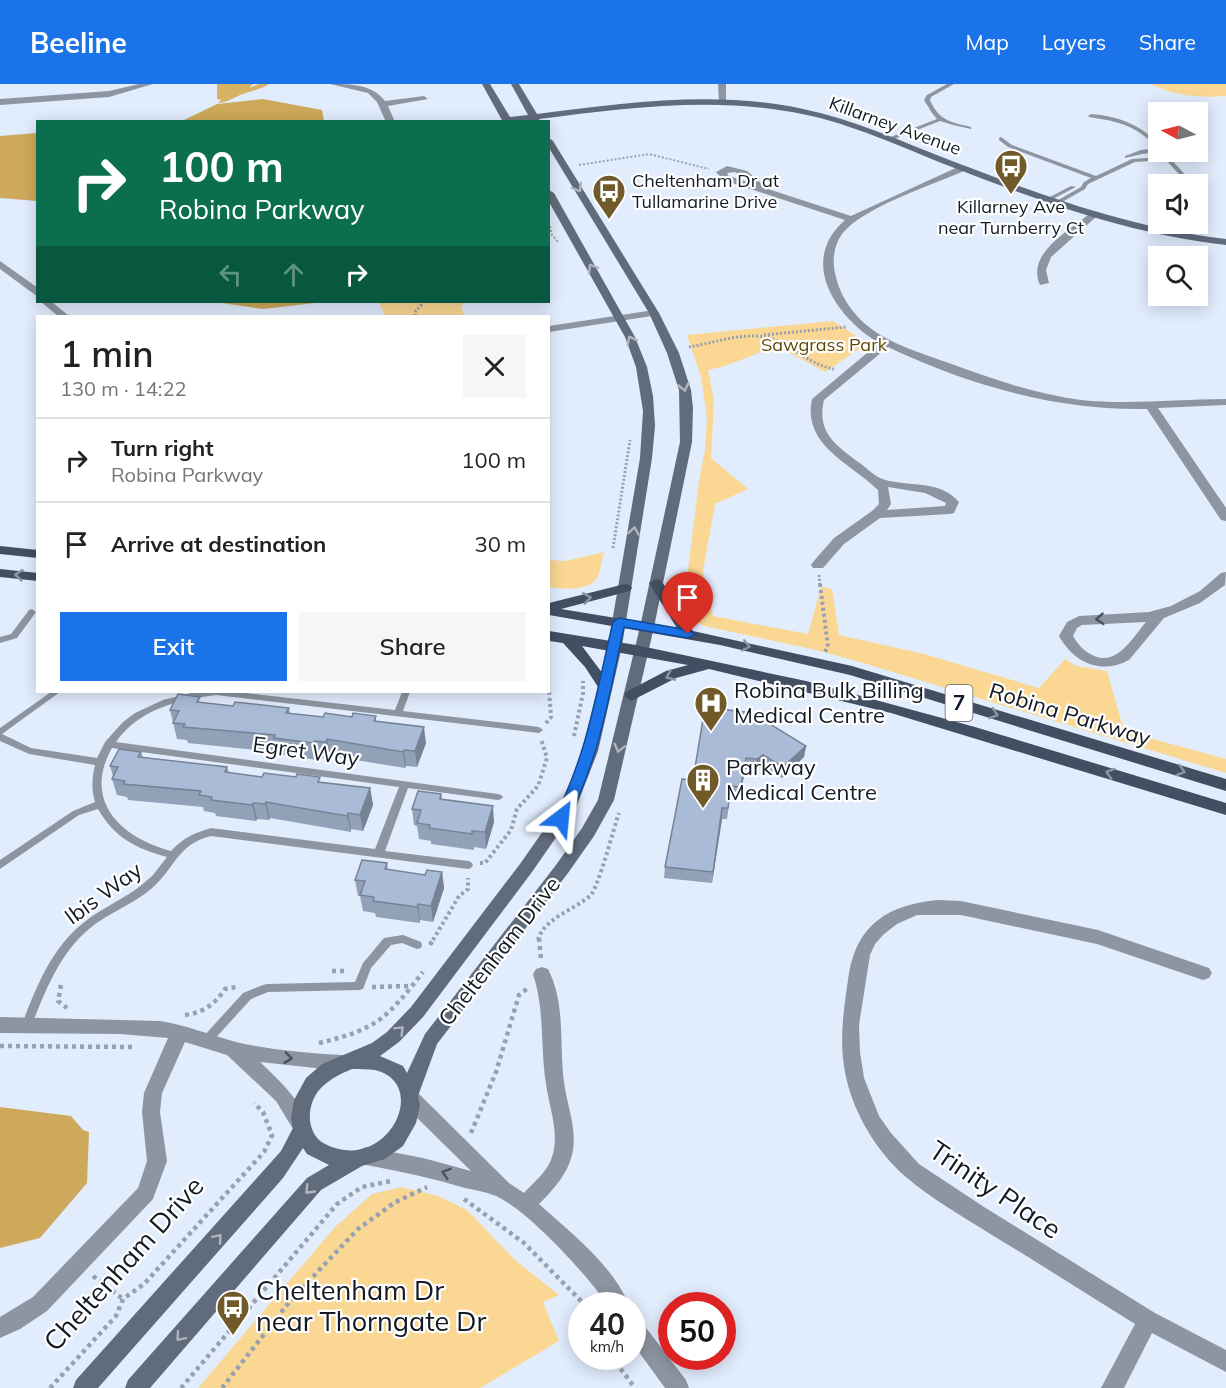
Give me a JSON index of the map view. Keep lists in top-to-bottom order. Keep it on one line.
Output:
{"streets":{"main road":["Killarney Avenue","7","Robina Parkway","Cheltenham Drive"],"street":["Trinity Place"],"lane":["Egret Way","Ibis Way"]},"crossings":[["Robina Parkway","Cheltenham Drive"]],"parks":["Sawgrass Park"],"places":{"bus stop":["Killarney Ave near Turnberry Ct","Cheltenham Dr at Tullamarine Drive","Cheltenham Dr near Thorngate Dr"],"hospital":["Robina Bulk Billing Medical Centre"],"building":["Parkway Medical Centre"]},"north":"left","page":{"header":"Beeline","nav":["Map","Layers","Share"],"turn":["100 m","Robina Parkway"],"heading":["1 min","130 m · 14:22"],"list":[{"name":"Turn right","note":"Robina Parkway","value":"100 m"},{"name":"Arrive at destination","value":"30 m"}],"buttons":["Exit","Share"],"speed":"40 km/h","limit":"50"}}
